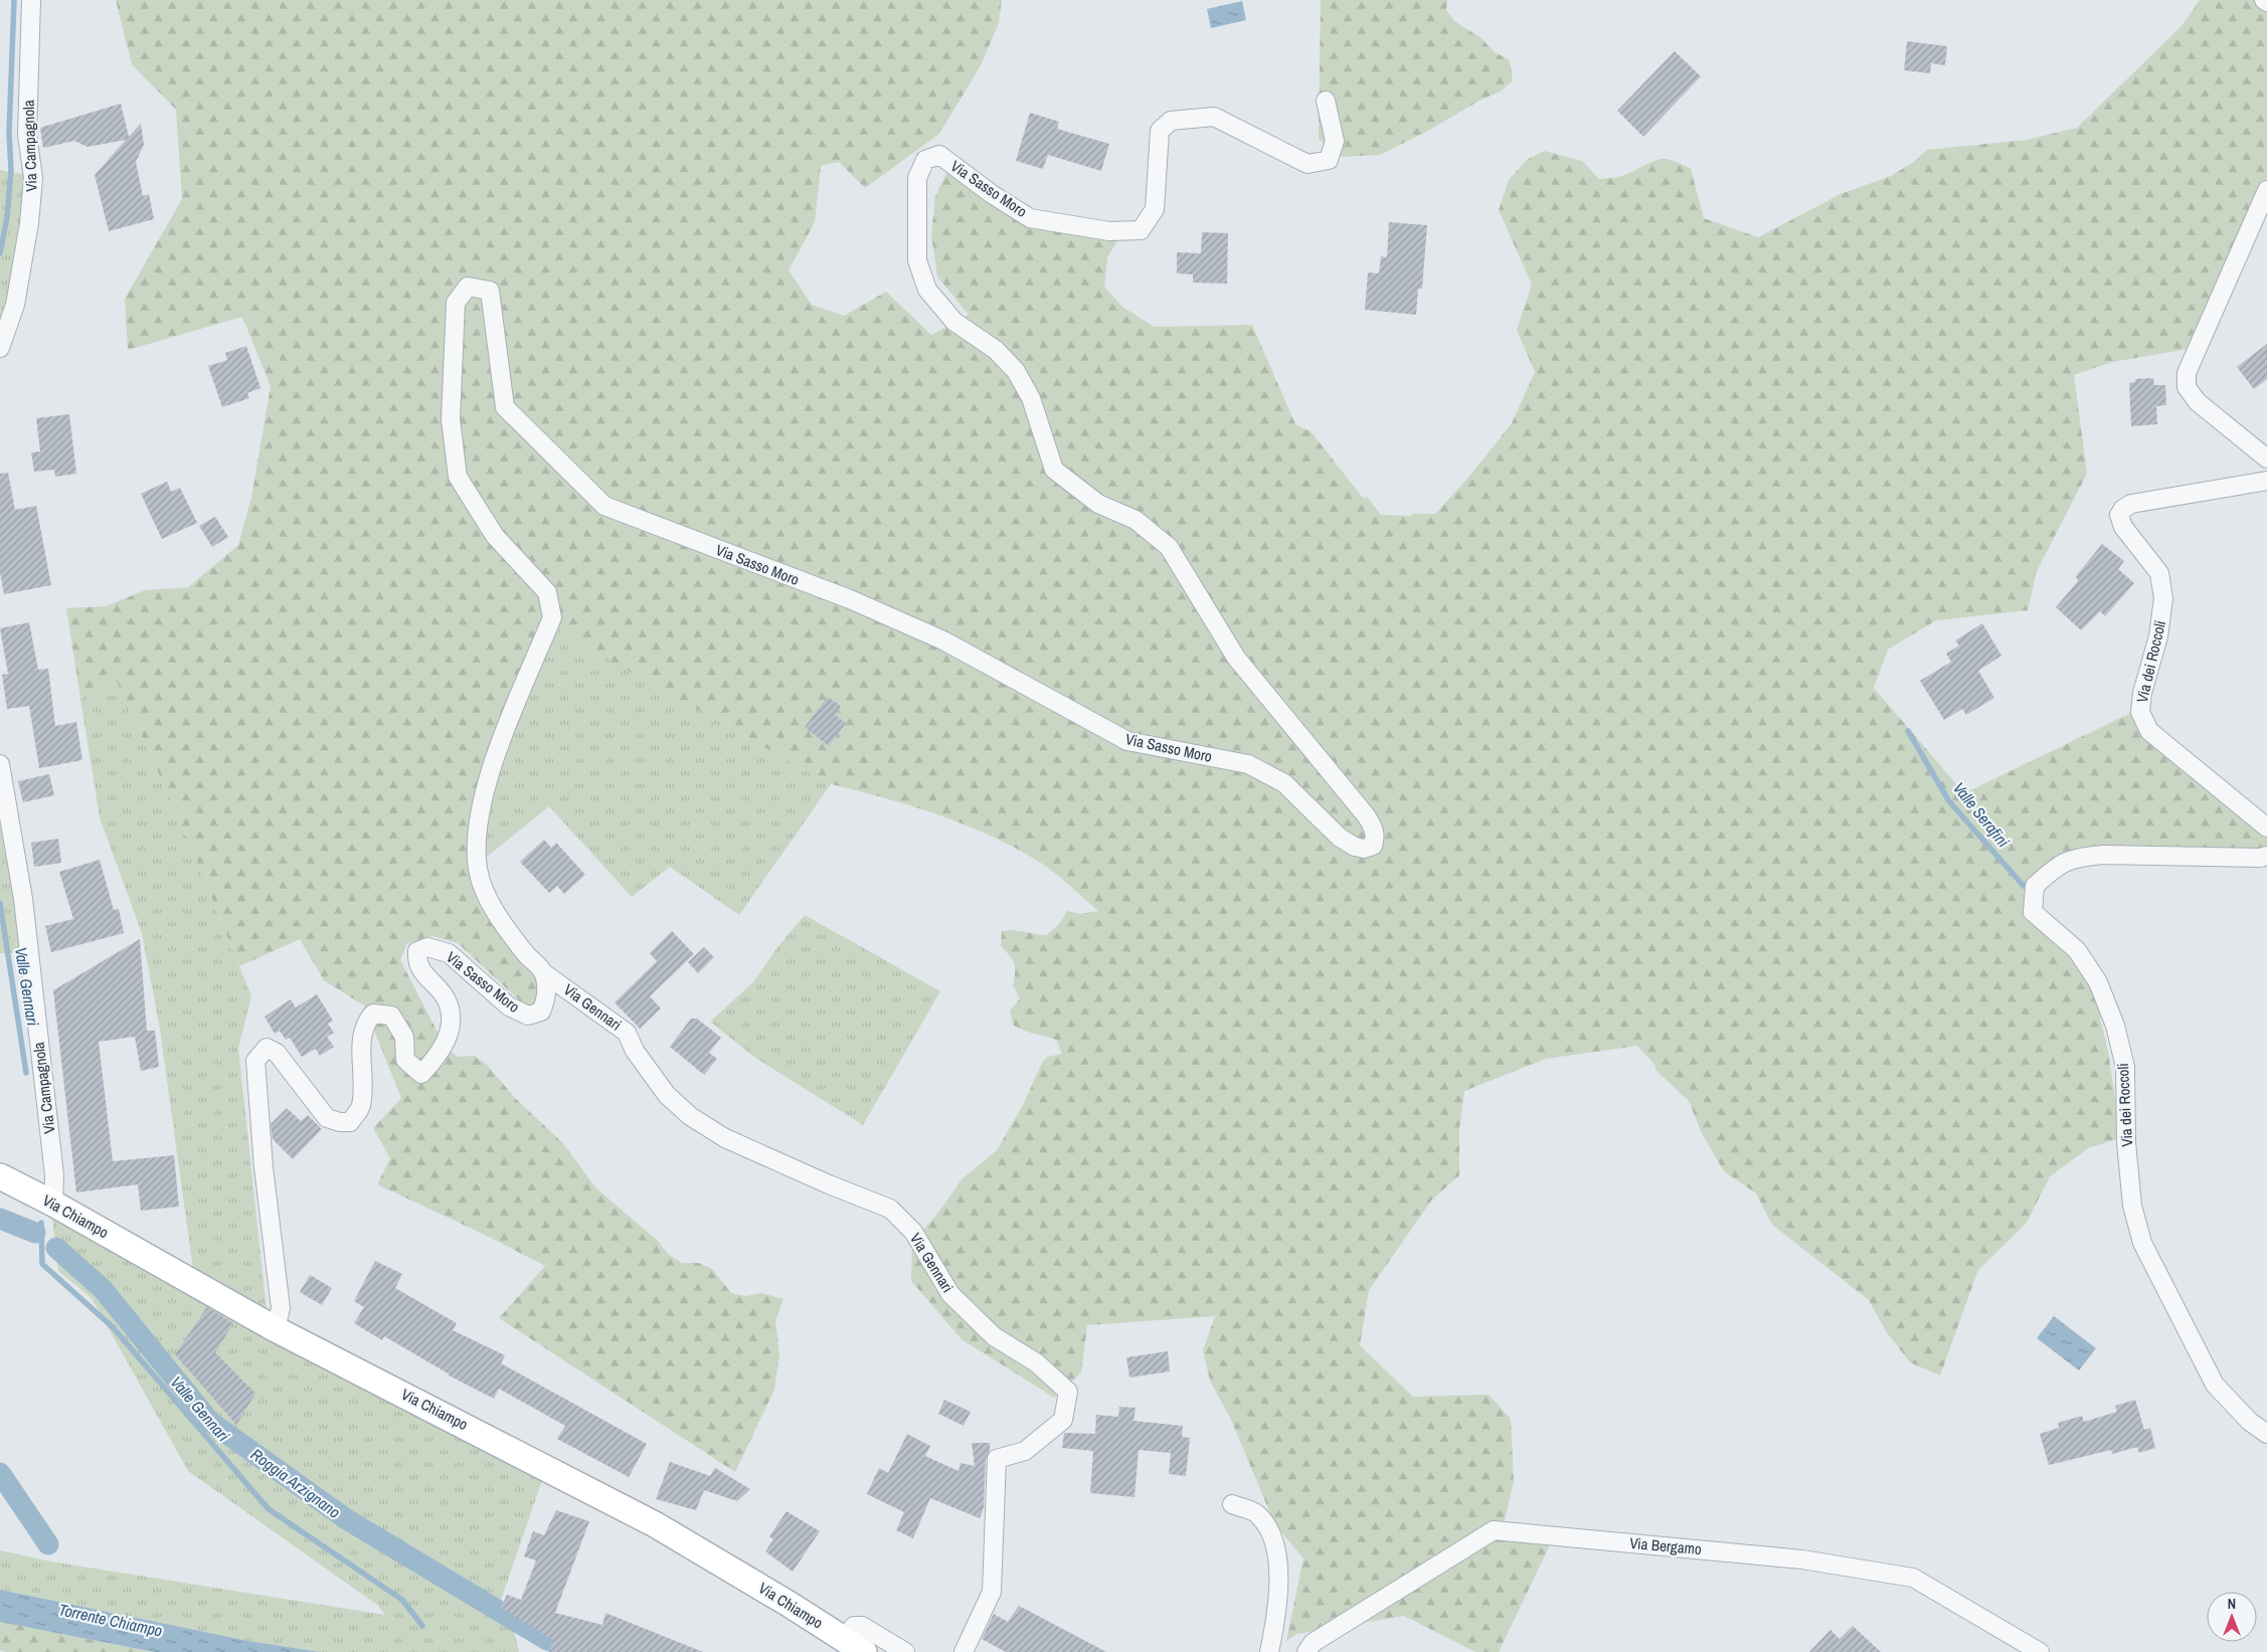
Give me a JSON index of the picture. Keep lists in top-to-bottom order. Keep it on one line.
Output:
{"streets":{"main road":["Via Chiampo"],"street":["Via Campagnola","Via Sasso Moro","Via dei Roccoli","Via Gennari","Via Bergamo"]},"crossings":[["Via Campagnola","Via Chiampo"],["Via Sasso Moro","Via Gennari"],["Via Sasso Moro","Via Chiampo"]],"water":["Valle Serafini","Valle Gennari","Roggia Arzignano","Torrente Chiampo"],"north":"top"}
